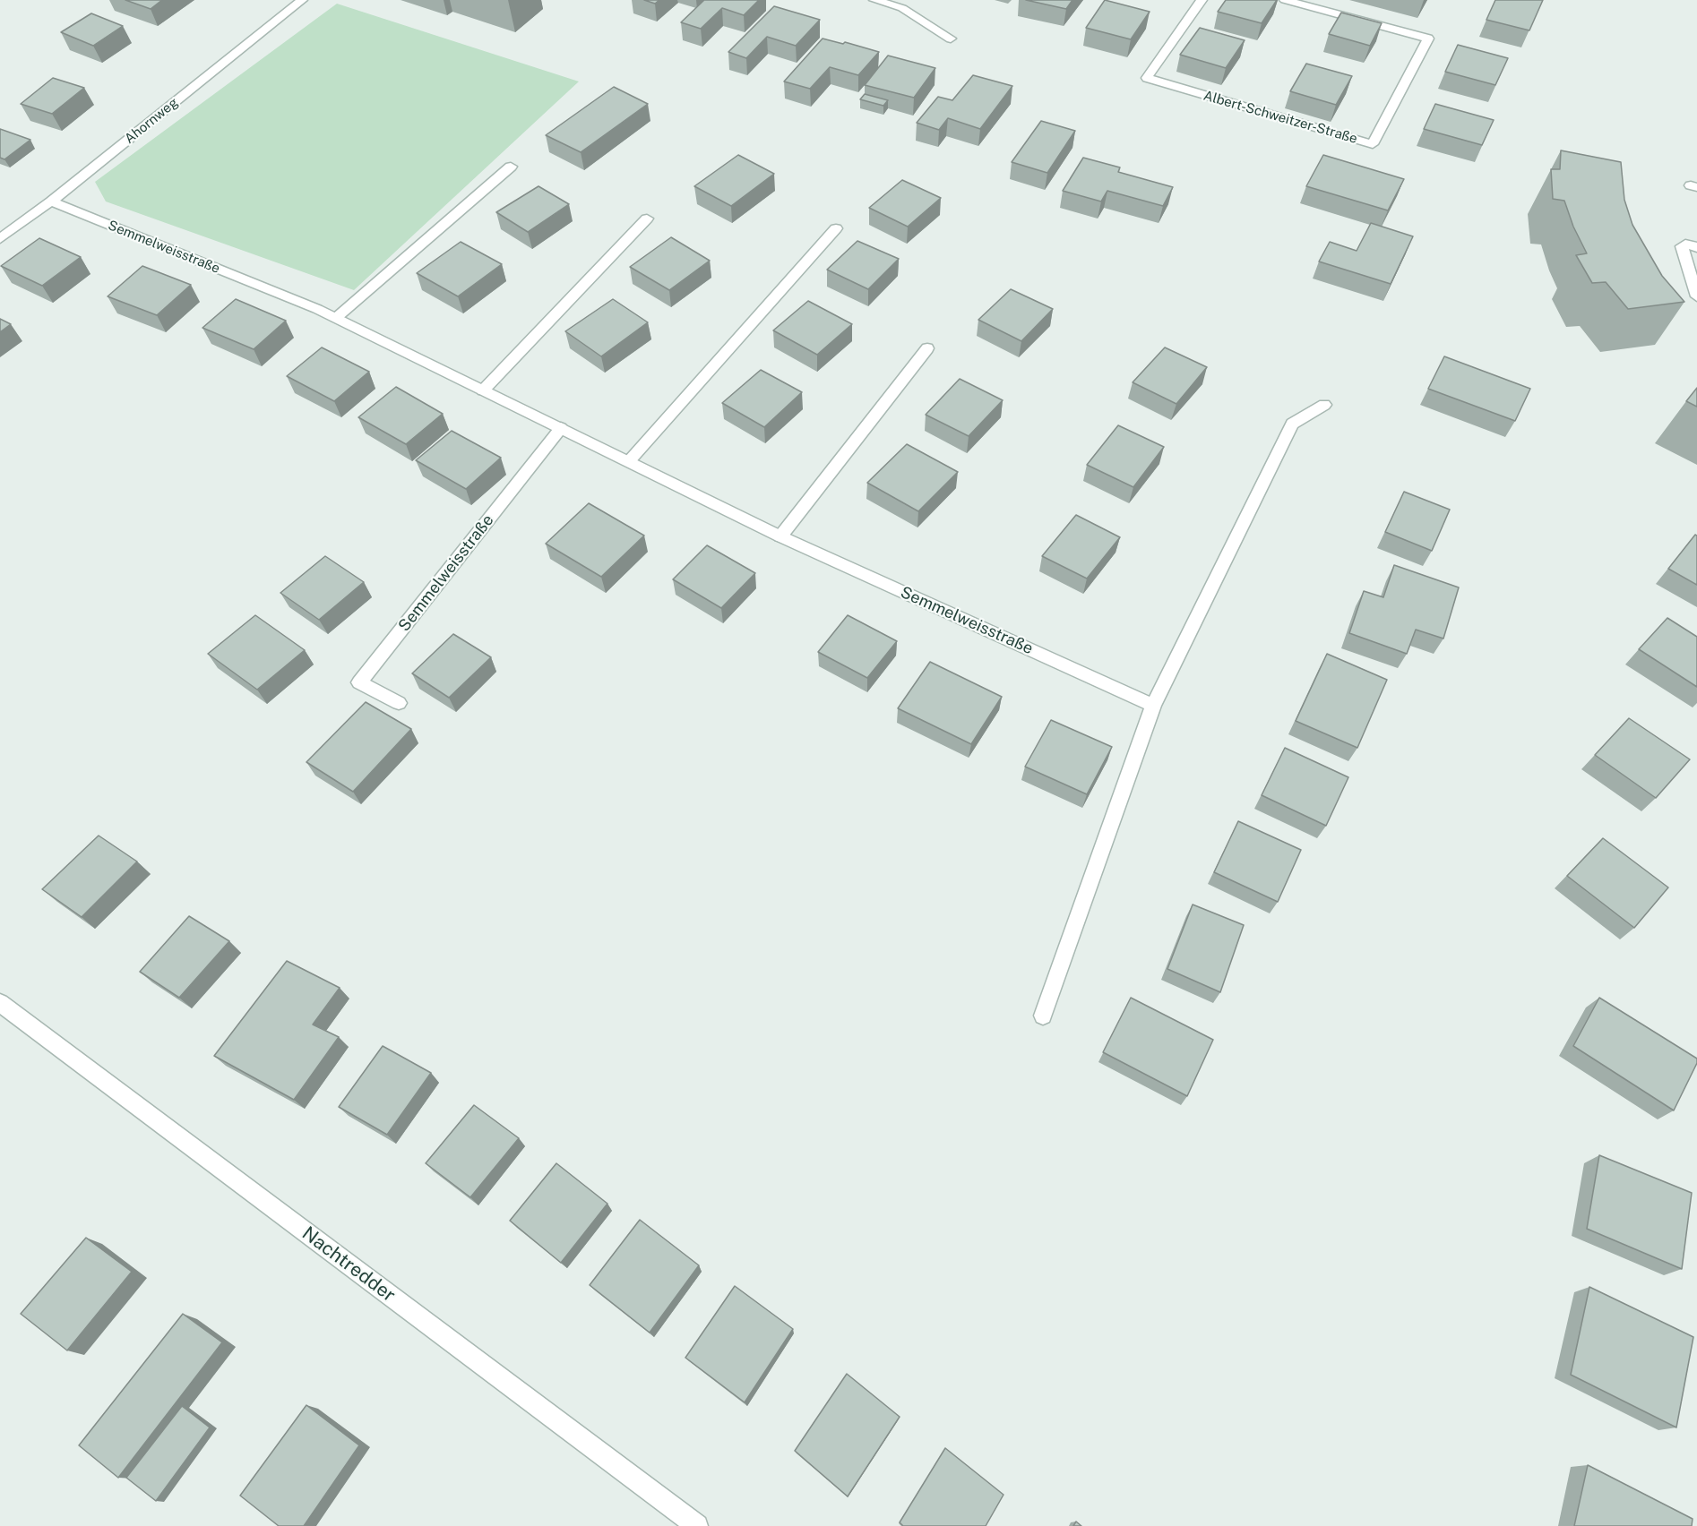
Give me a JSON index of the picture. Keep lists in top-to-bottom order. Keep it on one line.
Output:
{"streets":{"street":["Albert-Schweitzer-Straße","Ahornweg","Semmelweisstraße","Nachtredder"]},"crossings":[["Ahornweg","Semmelweisstraße"]]}
